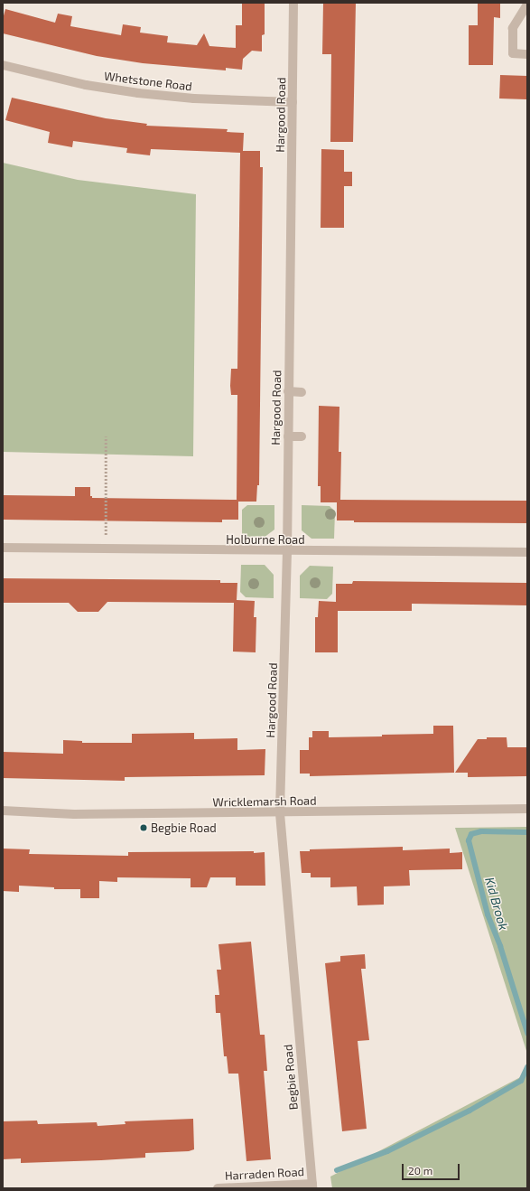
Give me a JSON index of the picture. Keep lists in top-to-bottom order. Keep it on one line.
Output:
{"streets":{"street":["Whetstone Road","Hargood Road","Holburne Road","Wricklemarsh Road","Begbie Road","Harraden Road"]},"crossings":[["Whetstone Road","Hargood Road"],["Hargood Road","Holburne Road"],["Hargood Road","Wricklemarsh Road"],["Hargood Road","Begbie Road"],["Wricklemarsh Road","Begbie Road"],["Begbie Road","Harraden Road"]],"water":["Kid Brook"],"places":["Begbie Road"],"scale_bar":"20 m"}
